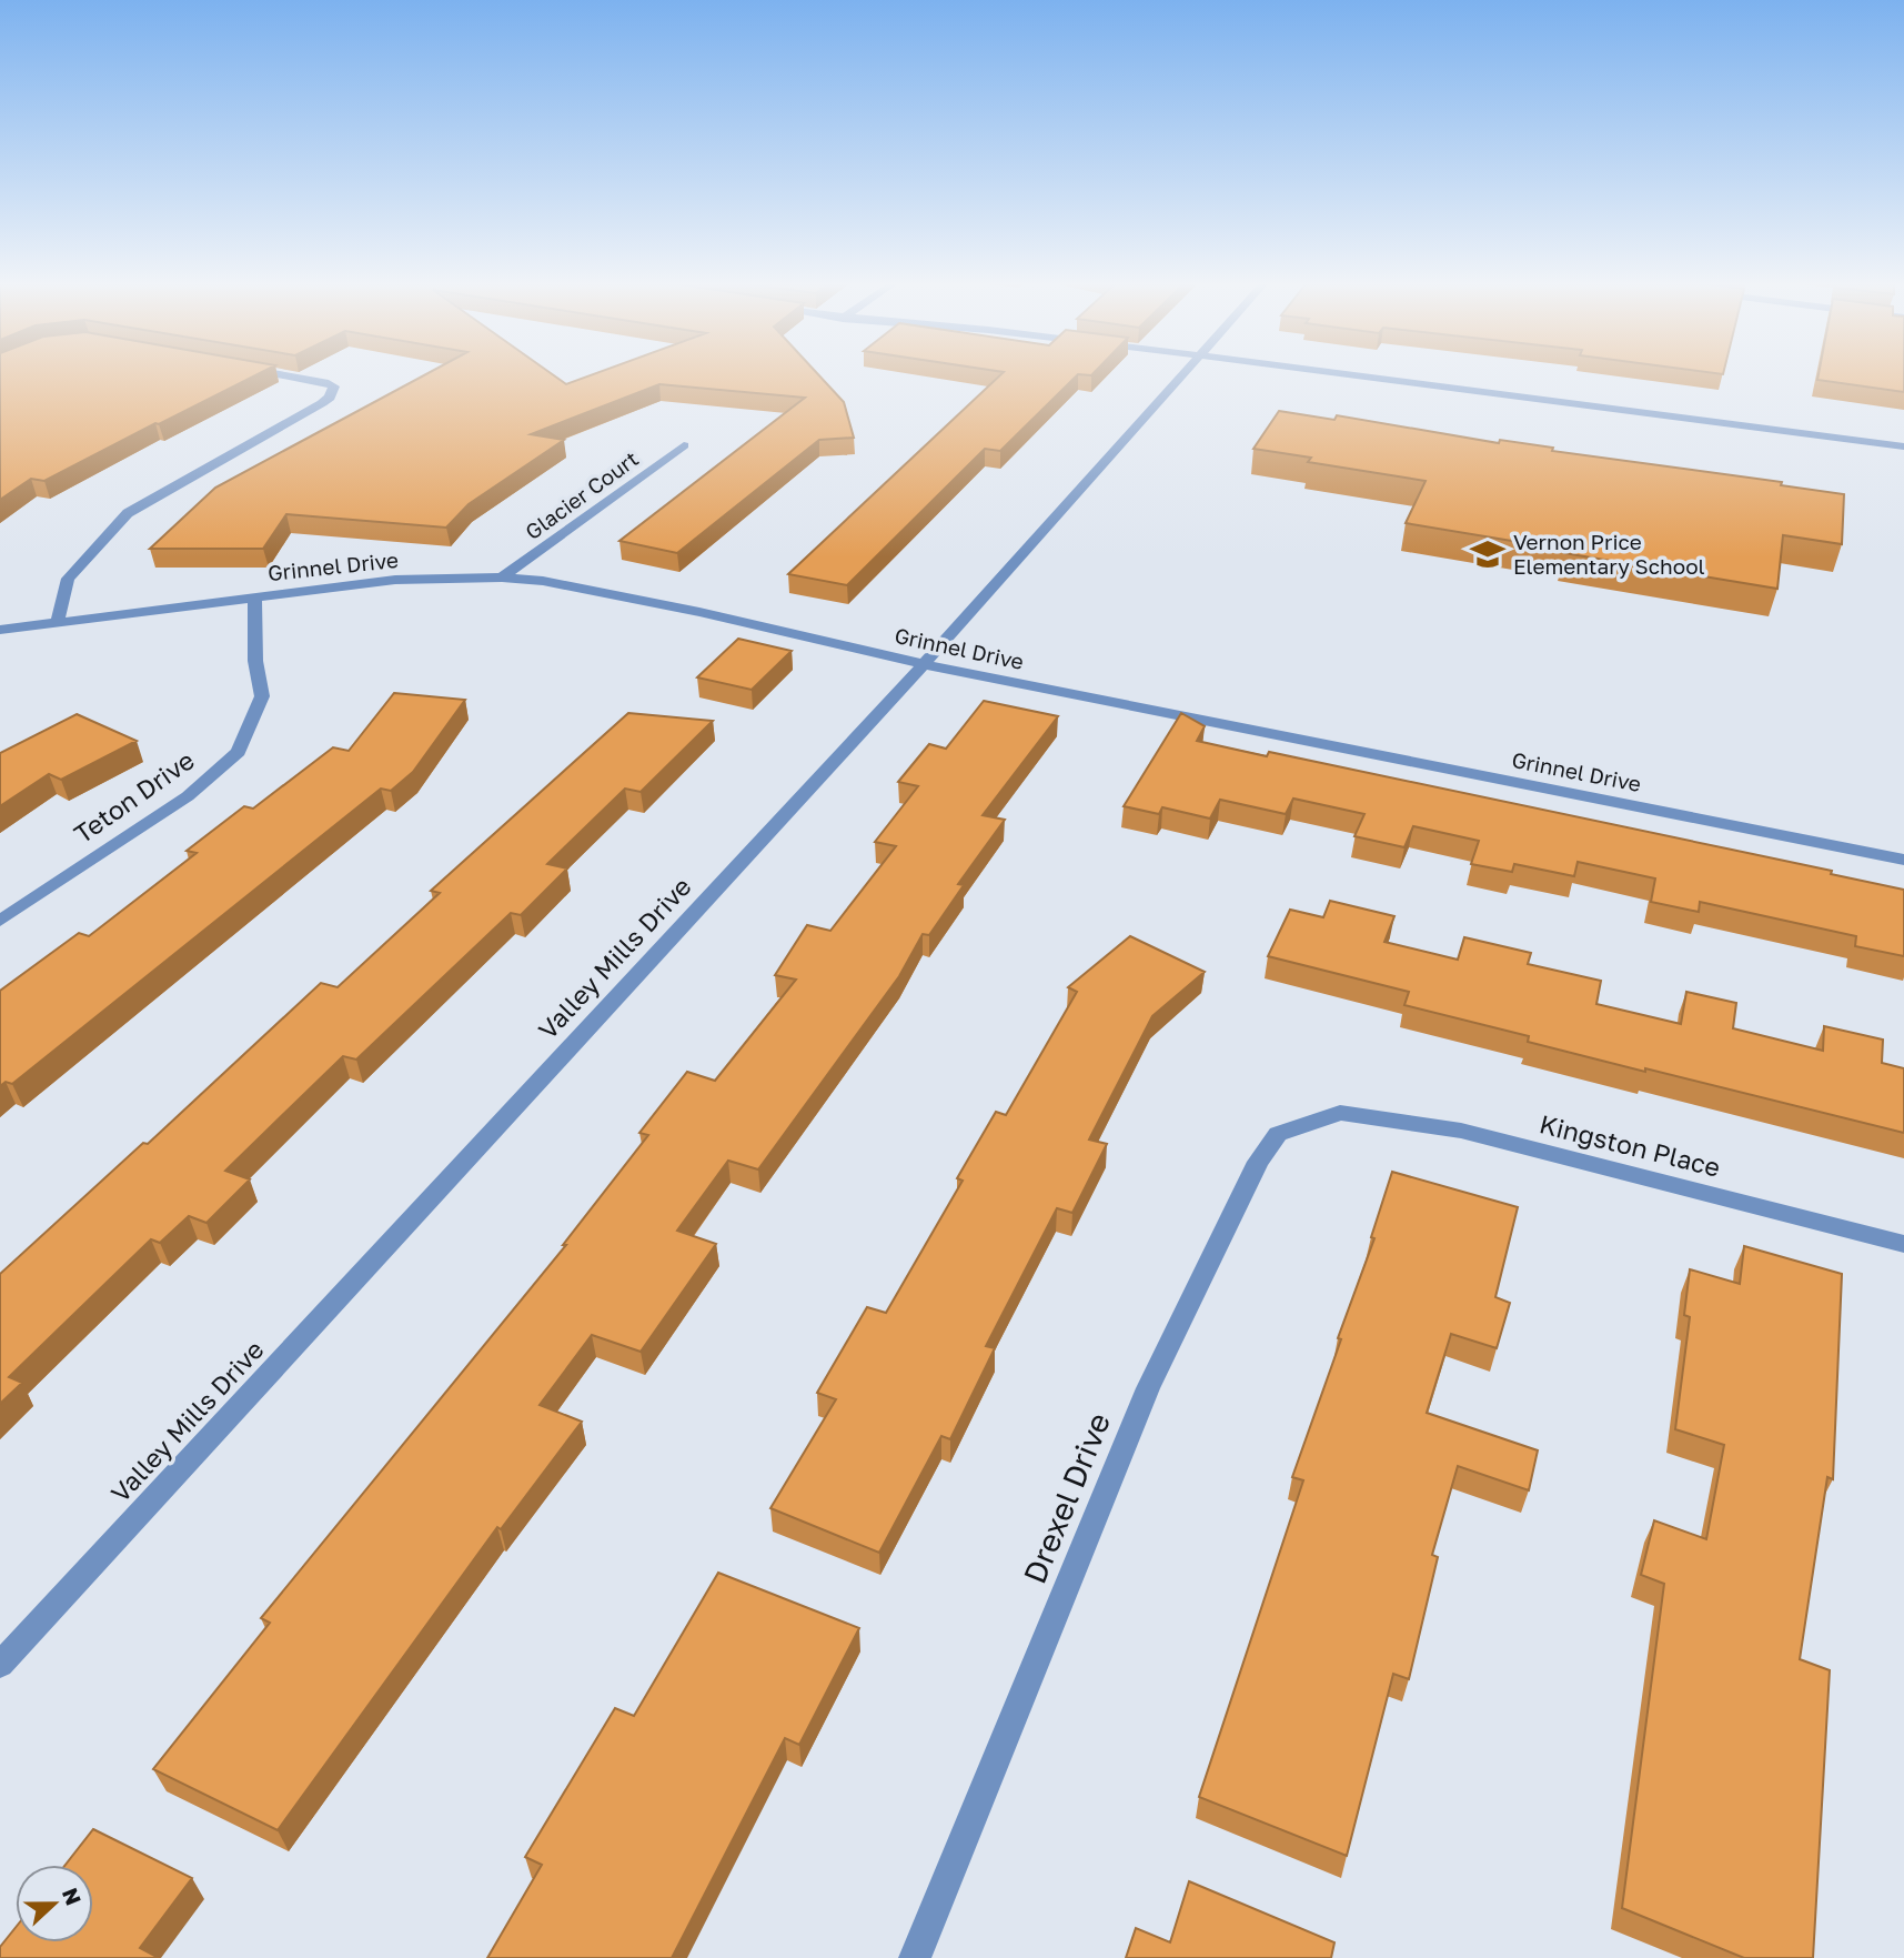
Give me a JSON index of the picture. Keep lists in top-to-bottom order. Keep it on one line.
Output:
{"streets":{"street":["Glacier Court","Grinnel Drive","Teton Drive","Valley Mills Drive","Kingston Place","Drexel Drive"]},"crossings":[["Glacier Court","Grinnel Drive"],["Grinnel Drive","Teton Drive"],["Grinnel Drive","Valley Mills Drive"],["Kingston Place","Drexel Drive"]],"places":{"school or university":["Vernon Price Elementary School"]},"north":"right"}
